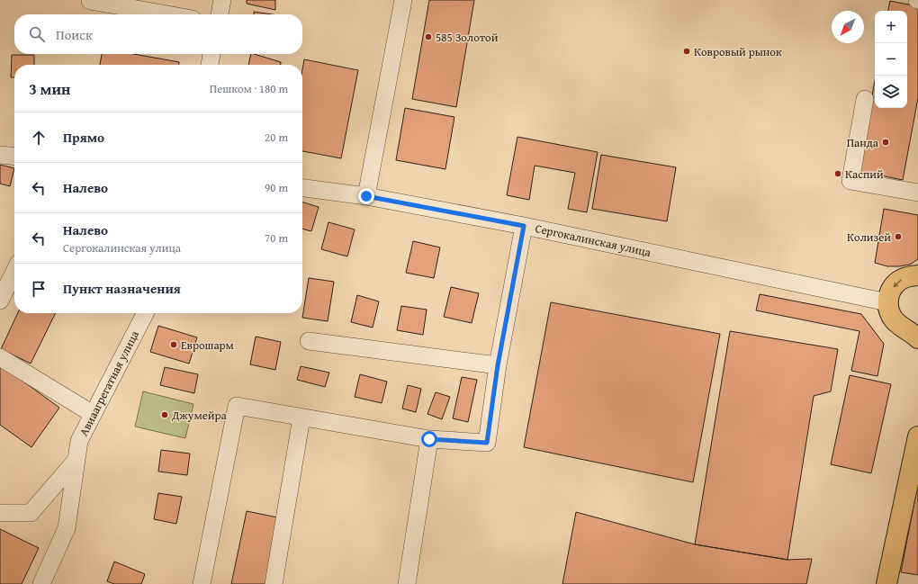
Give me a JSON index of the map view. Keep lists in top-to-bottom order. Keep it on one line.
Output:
{"streets":{"street":["Сергокалинская улица","Авиаагрегатная улица"]},"places":["585 Золотой","Ковровый рынок","Панда","Каспий","Колизей","Еврошарм","Джумейра"],"north":"bottom left","page":{"map_buttons":["+","−"],"search":"Поиск","heading":["3 мин","Пешком · 180 m"],"list":[["Прямо","20 m"],["Налево","90 m"],["Налево","Сергокалинская улица","70 m"],"Пункт назначения"]}}
